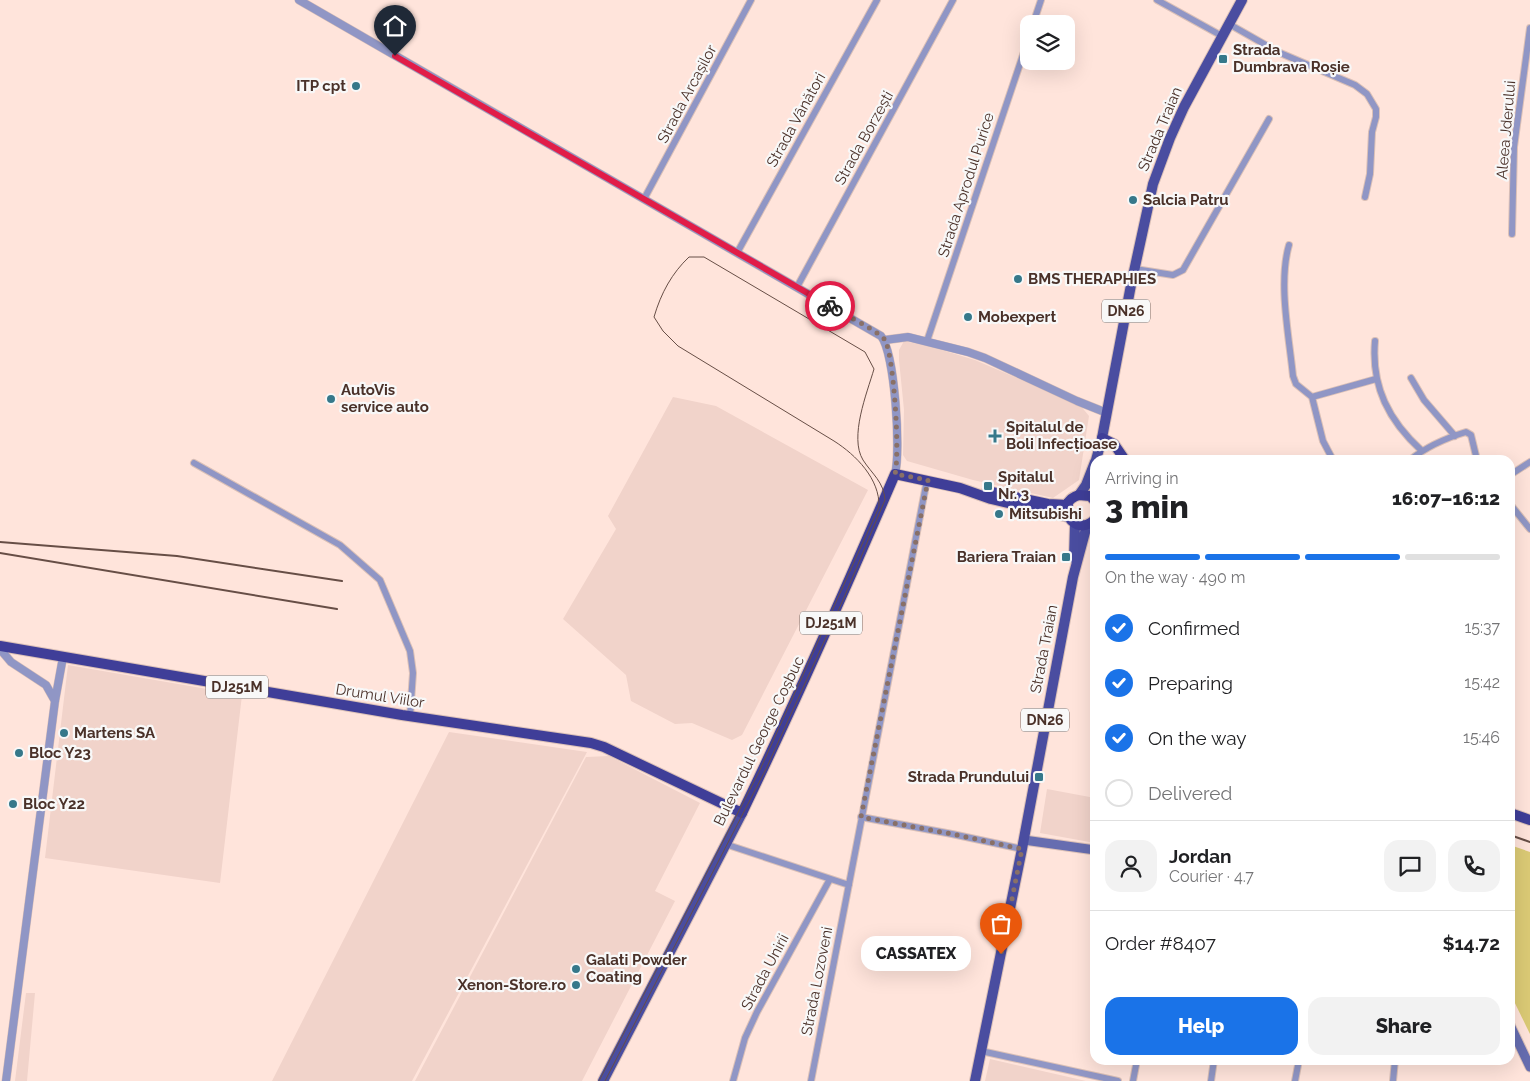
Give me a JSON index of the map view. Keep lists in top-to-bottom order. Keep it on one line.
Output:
{"streets":{"highway":["DN26","DJ251M","Drumul Viilor","Bulevardul George Coșbuc"],"main road":["Strada Traian"],"street":["Strada Arcașilor","Strada Vânători","Aleea Jderului","Strada Borzești","Strada Aprodul Purice","Strada Unirii","Strada Lozoveni"]},"crossings":[["Strada Traian","DN26"],["Drumul Viilor","Bulevardul George Coșbuc"]],"places":{"transit":["Strada Dumbrava Roșie","Spitalul Nr. 3","Bariera Traian","Strada Prundului"],"other":["ITP cpt","Salcia Patru","BMS THERAPHIES","Mobexpert","AutoVis service auto","Mitsubishi","Martens SA","Bloc Y23","Bloc Y22","CASSATEX","Galati Powder Coating","Xenon-Store.ro"],"health":["Spitalul de Boli Infecțioase"]},"page":{"heading":["3 min","Arriving in","16:07–16:12"],"panel":["Jordan","Courier · 4.7","Order #8407","$14.72"],"bar":"On the way · 490 m","list":[["Confirmed","15:37"],["Preparing","15:42"],["On the way","15:46"],"Delivered"],"bubble":"CASSATEX","buttons":["Help","Share"]}}
